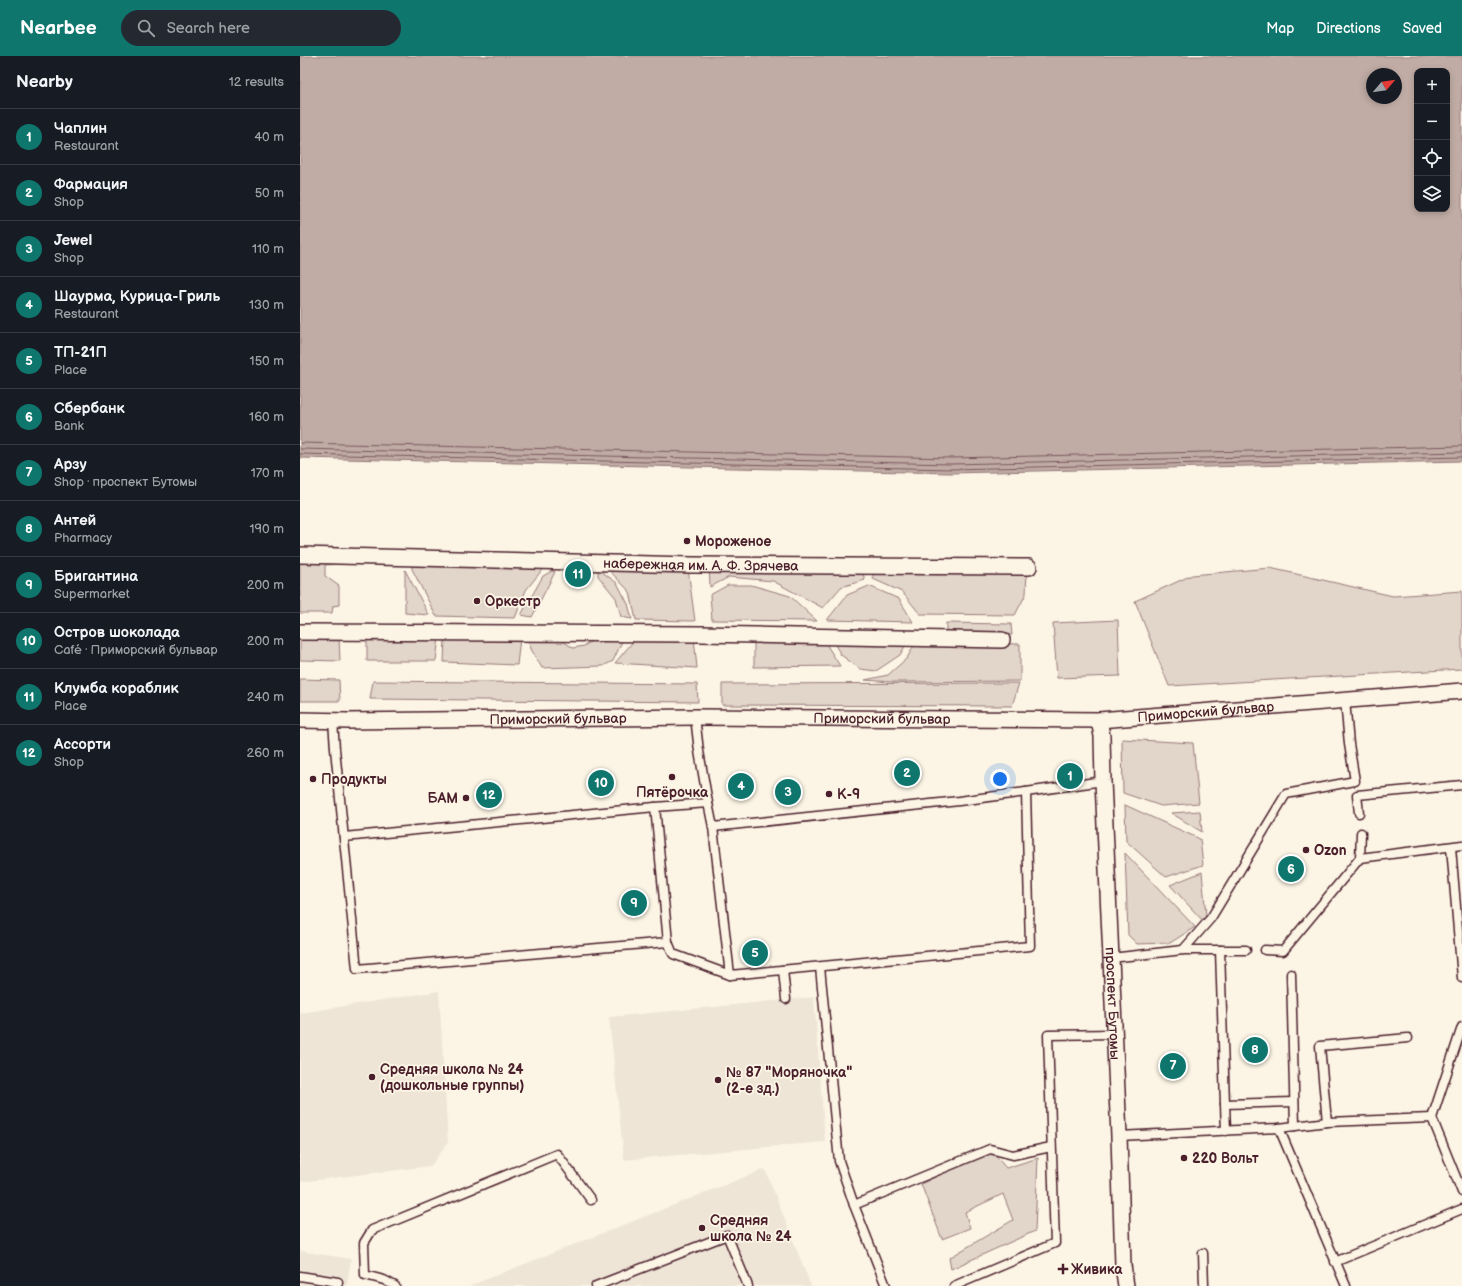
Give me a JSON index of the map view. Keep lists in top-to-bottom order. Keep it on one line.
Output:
{"streets":{"street":["набережная им. А. Ф. Зрячева","Приморский бульвар","проспект Бутомы"]},"crossings":[["Приморский бульвар","проспект Бутомы"]],"places":{"other":["Мороженое","Оркестр","Пятёрочка","Продукты","К-9","БАМ","Ozon","Средняя школа № 24 (дошкольные группы)","№ 87 \"Моряночка\" (2-е зд.)","220 Вольт","Средняя школа № 24"],"health":["Живика"]},"north":"top right","page":{"header":"Nearbee","search":"Search here","nav":["Map","Directions","Saved"],"heading":["Nearby","12 results"],"map_buttons":["+","−"],"list":[{"mark":"1","name":"Чаплин","note":"Restaurant","value":"40 m"},{"mark":"2","name":"Фармация","note":"Shop","value":"50 m"},{"mark":"3","name":"Jewel","note":"Shop","value":"110 m"},{"mark":"4","name":"Шаурма, Курица-Гриль","note":"Restaurant","value":"130 m"},{"mark":"5","name":"ТП-21П","note":"Place","value":"150 m"},{"mark":"6","name":"Сбербанк","note":"Bank","value":"160 m"},{"mark":"7","name":"Арзу","note":"Shop · проспект Бутомы","value":"170 m"},{"mark":"8","name":"Антей","note":"Pharmacy","value":"190 m"},{"mark":"9","name":"Бригантина","note":"Supermarket","value":"200 m"},{"mark":"10","name":"Остров шоколада","note":"Café · Приморский бульвар","value":"200 m"},{"mark":"11","name":"Клумба кораблик","note":"Place","value":"240 m"},{"mark":"12","name":"Ассорти","note":"Shop","value":"260 m"}],"pins":["11","2","1","10","4","3","12","6","9","5","8","7"]}}
